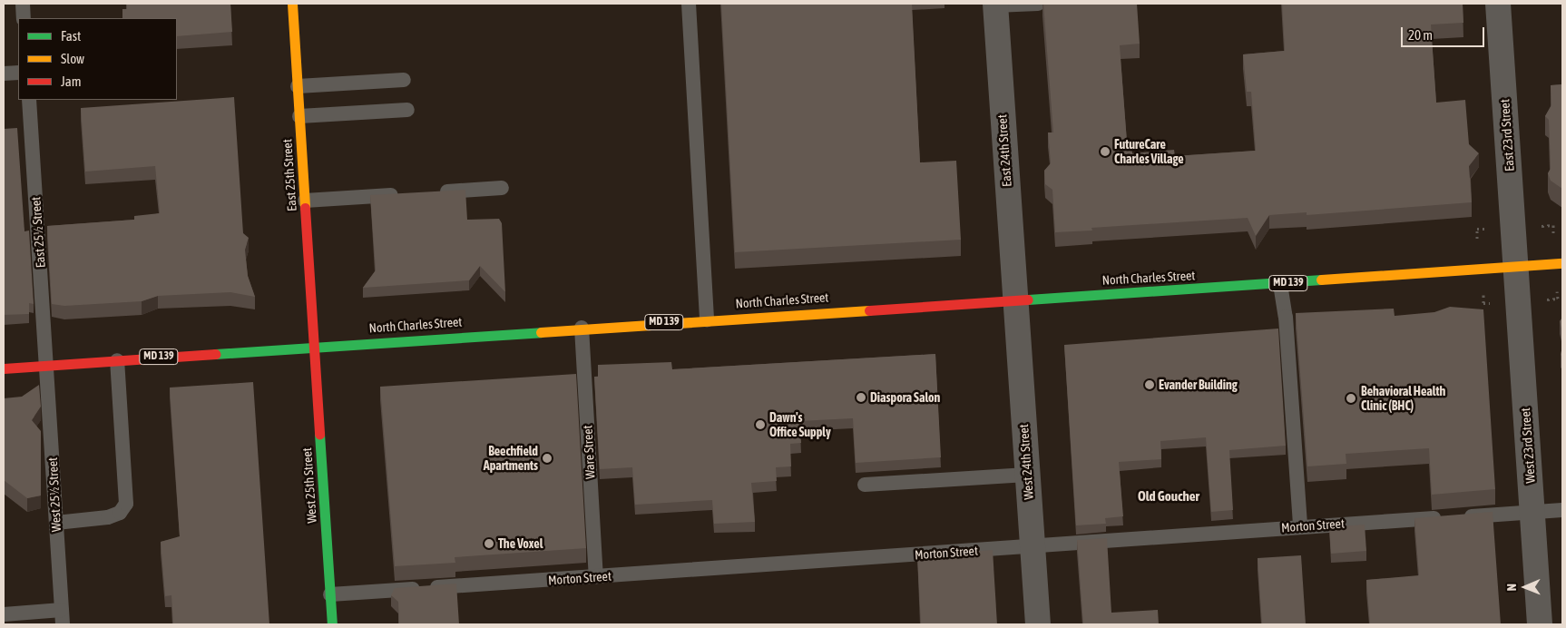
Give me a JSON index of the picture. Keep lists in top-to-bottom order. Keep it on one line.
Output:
{"streets":{"main road":["East 25th Street","North Charles Street","MD 139","West 25th Street"],"street":["East 23rd Street","East 24th Street","West 23rd Street","West 24th Street"],"lane":["East 25½ Street","Ware Street","West 25½ Street","Morton Street"]},"crossings":[["East 23rd Street","North Charles Street"],["East 23rd Street","West 23rd Street"],["East 24th Street","North Charles Street"],["East 24th Street","West 24th Street"],["East 25th Street","North Charles Street"],["East 25th Street","West 25th Street"],["East 25½ Street","North Charles Street"],["East 25½ Street","West 25½ Street"],["North Charles Street","West 23rd Street"],["North Charles Street","Ware Street"],["North Charles Street","West 24th Street"],["North Charles Street","West 25th Street"],["North Charles Street","West 25½ Street"],["West 23rd Street","Morton Street"],["Ware Street","Morton Street"],["West 24th Street","Morton Street"],["West 25th Street","Morton Street"]],"districts":["Old Goucher"],"places":["FutureCare Charles Village","Evander Building","Diaspora Salon","Behavioral Health Clinic (BHC)","Dawn's Office Supply","Beechfield Apartments","The Voxel"],"legend":["Fast","Slow","Jam"],"scale_bar":"20 m","north":"left"}
